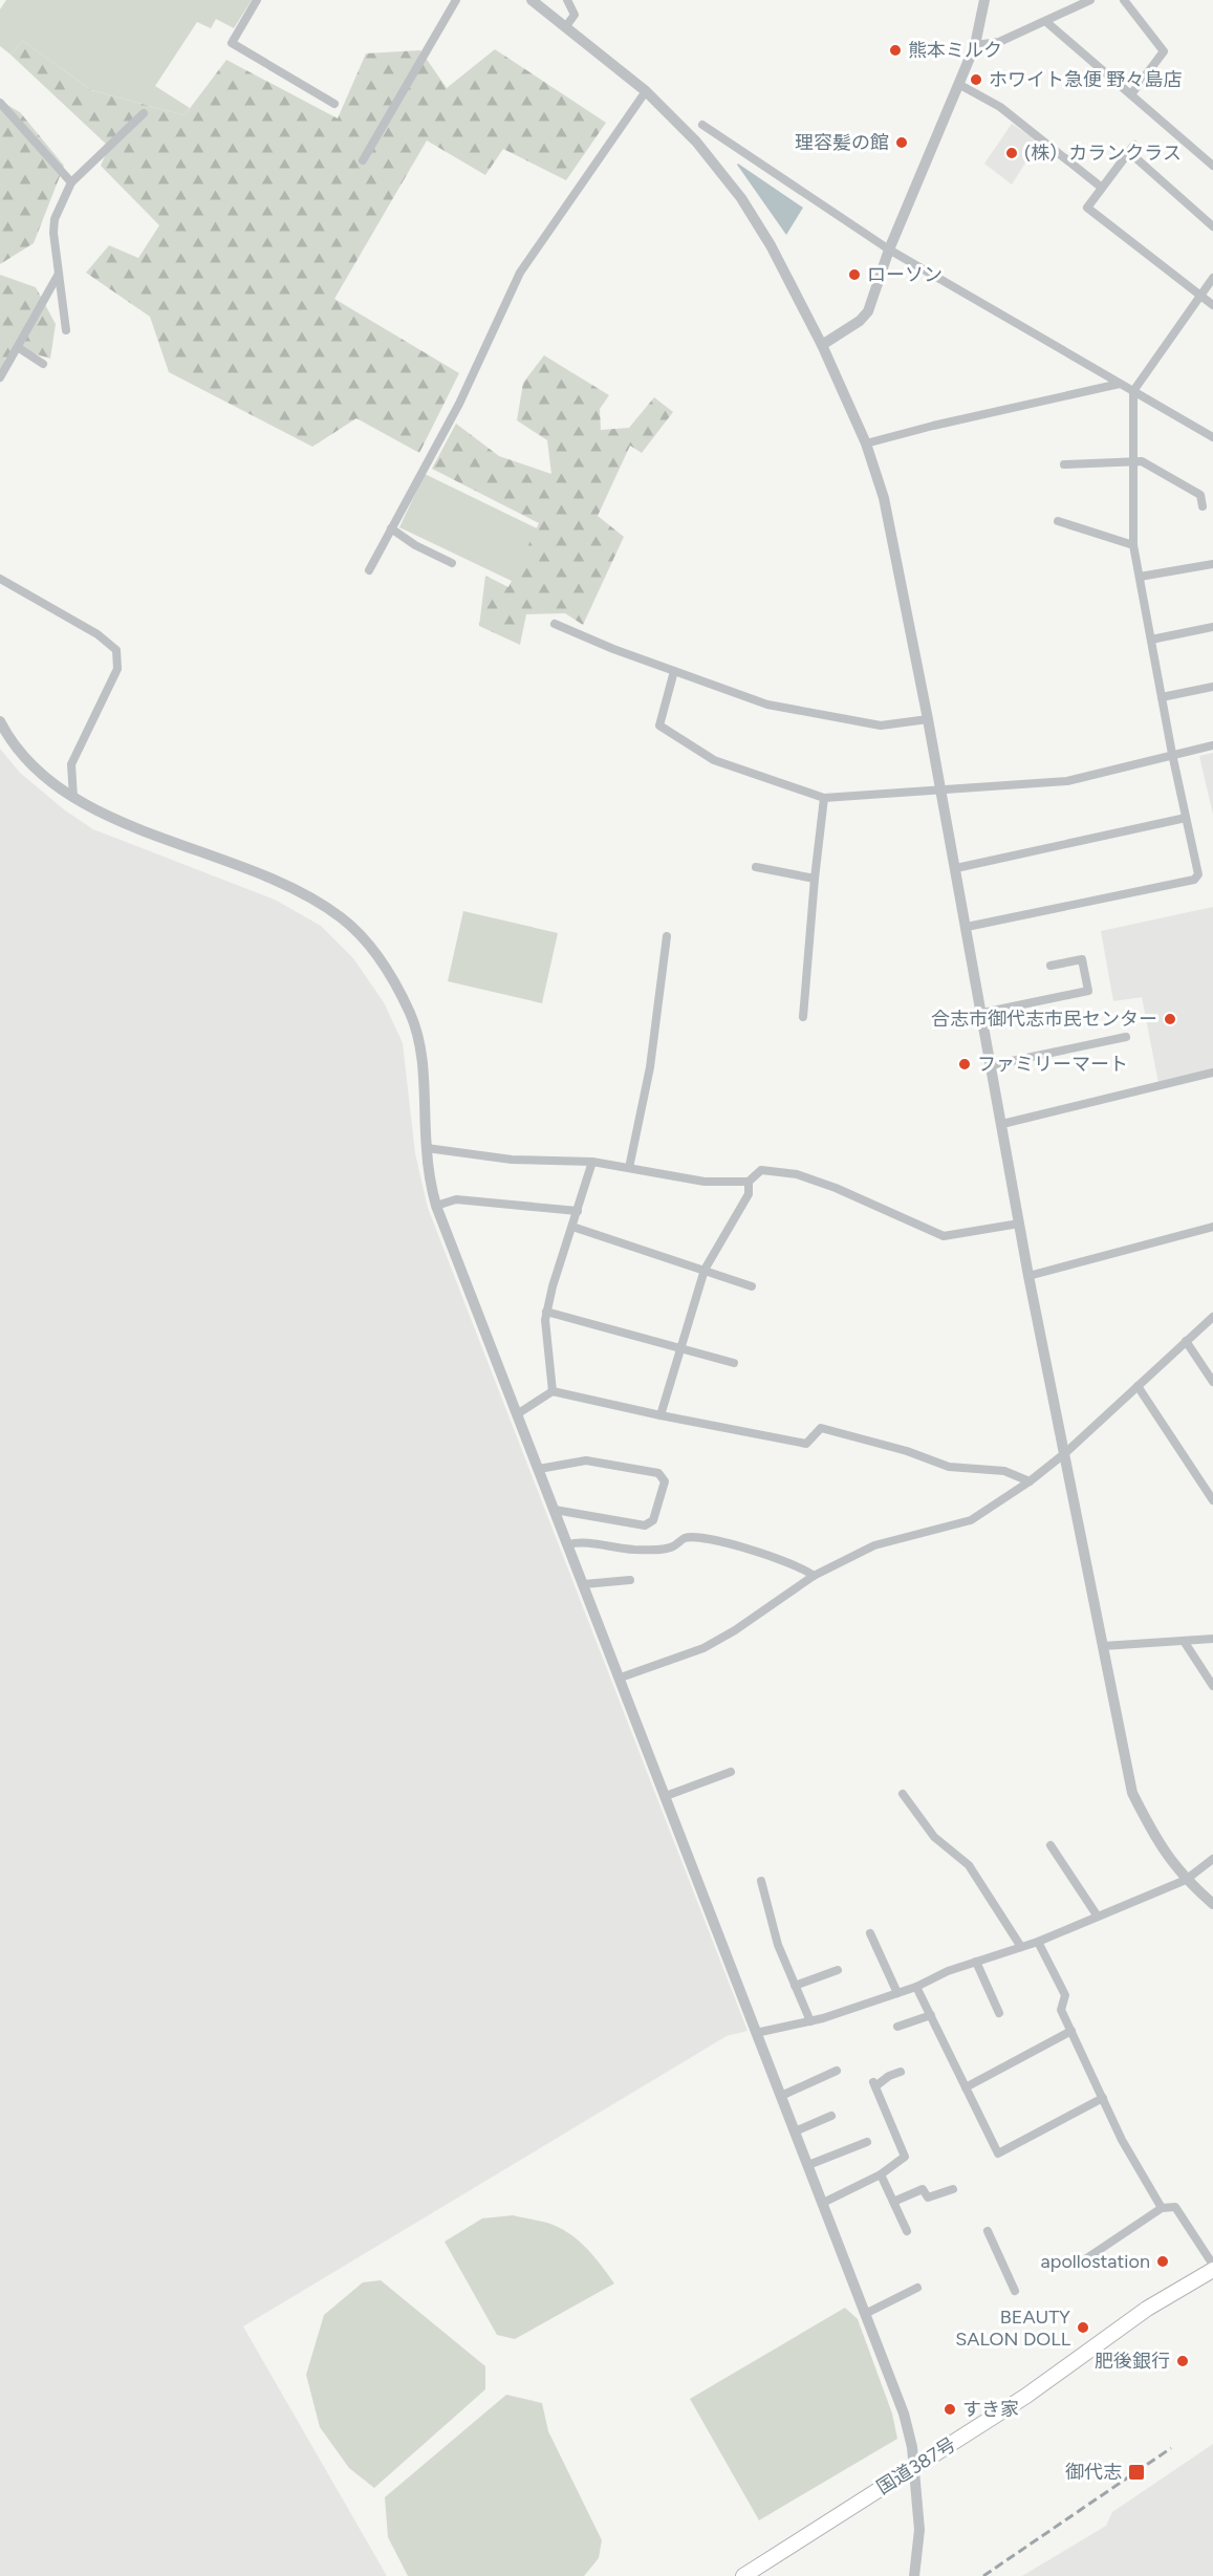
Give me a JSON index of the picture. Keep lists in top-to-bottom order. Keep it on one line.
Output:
{"streets":{"highway":["国道387号"]},"places":{"other":["熊本ミルク","ホワイト急便 野々島店","理容髪の館","(株）カランクラス","ローソン","合志市御代志市民センター","ファミリーマート","apollostation","BEAUTY SALON DOLL","肥後銀行","すき家"],"transit":["御代志"]}}
